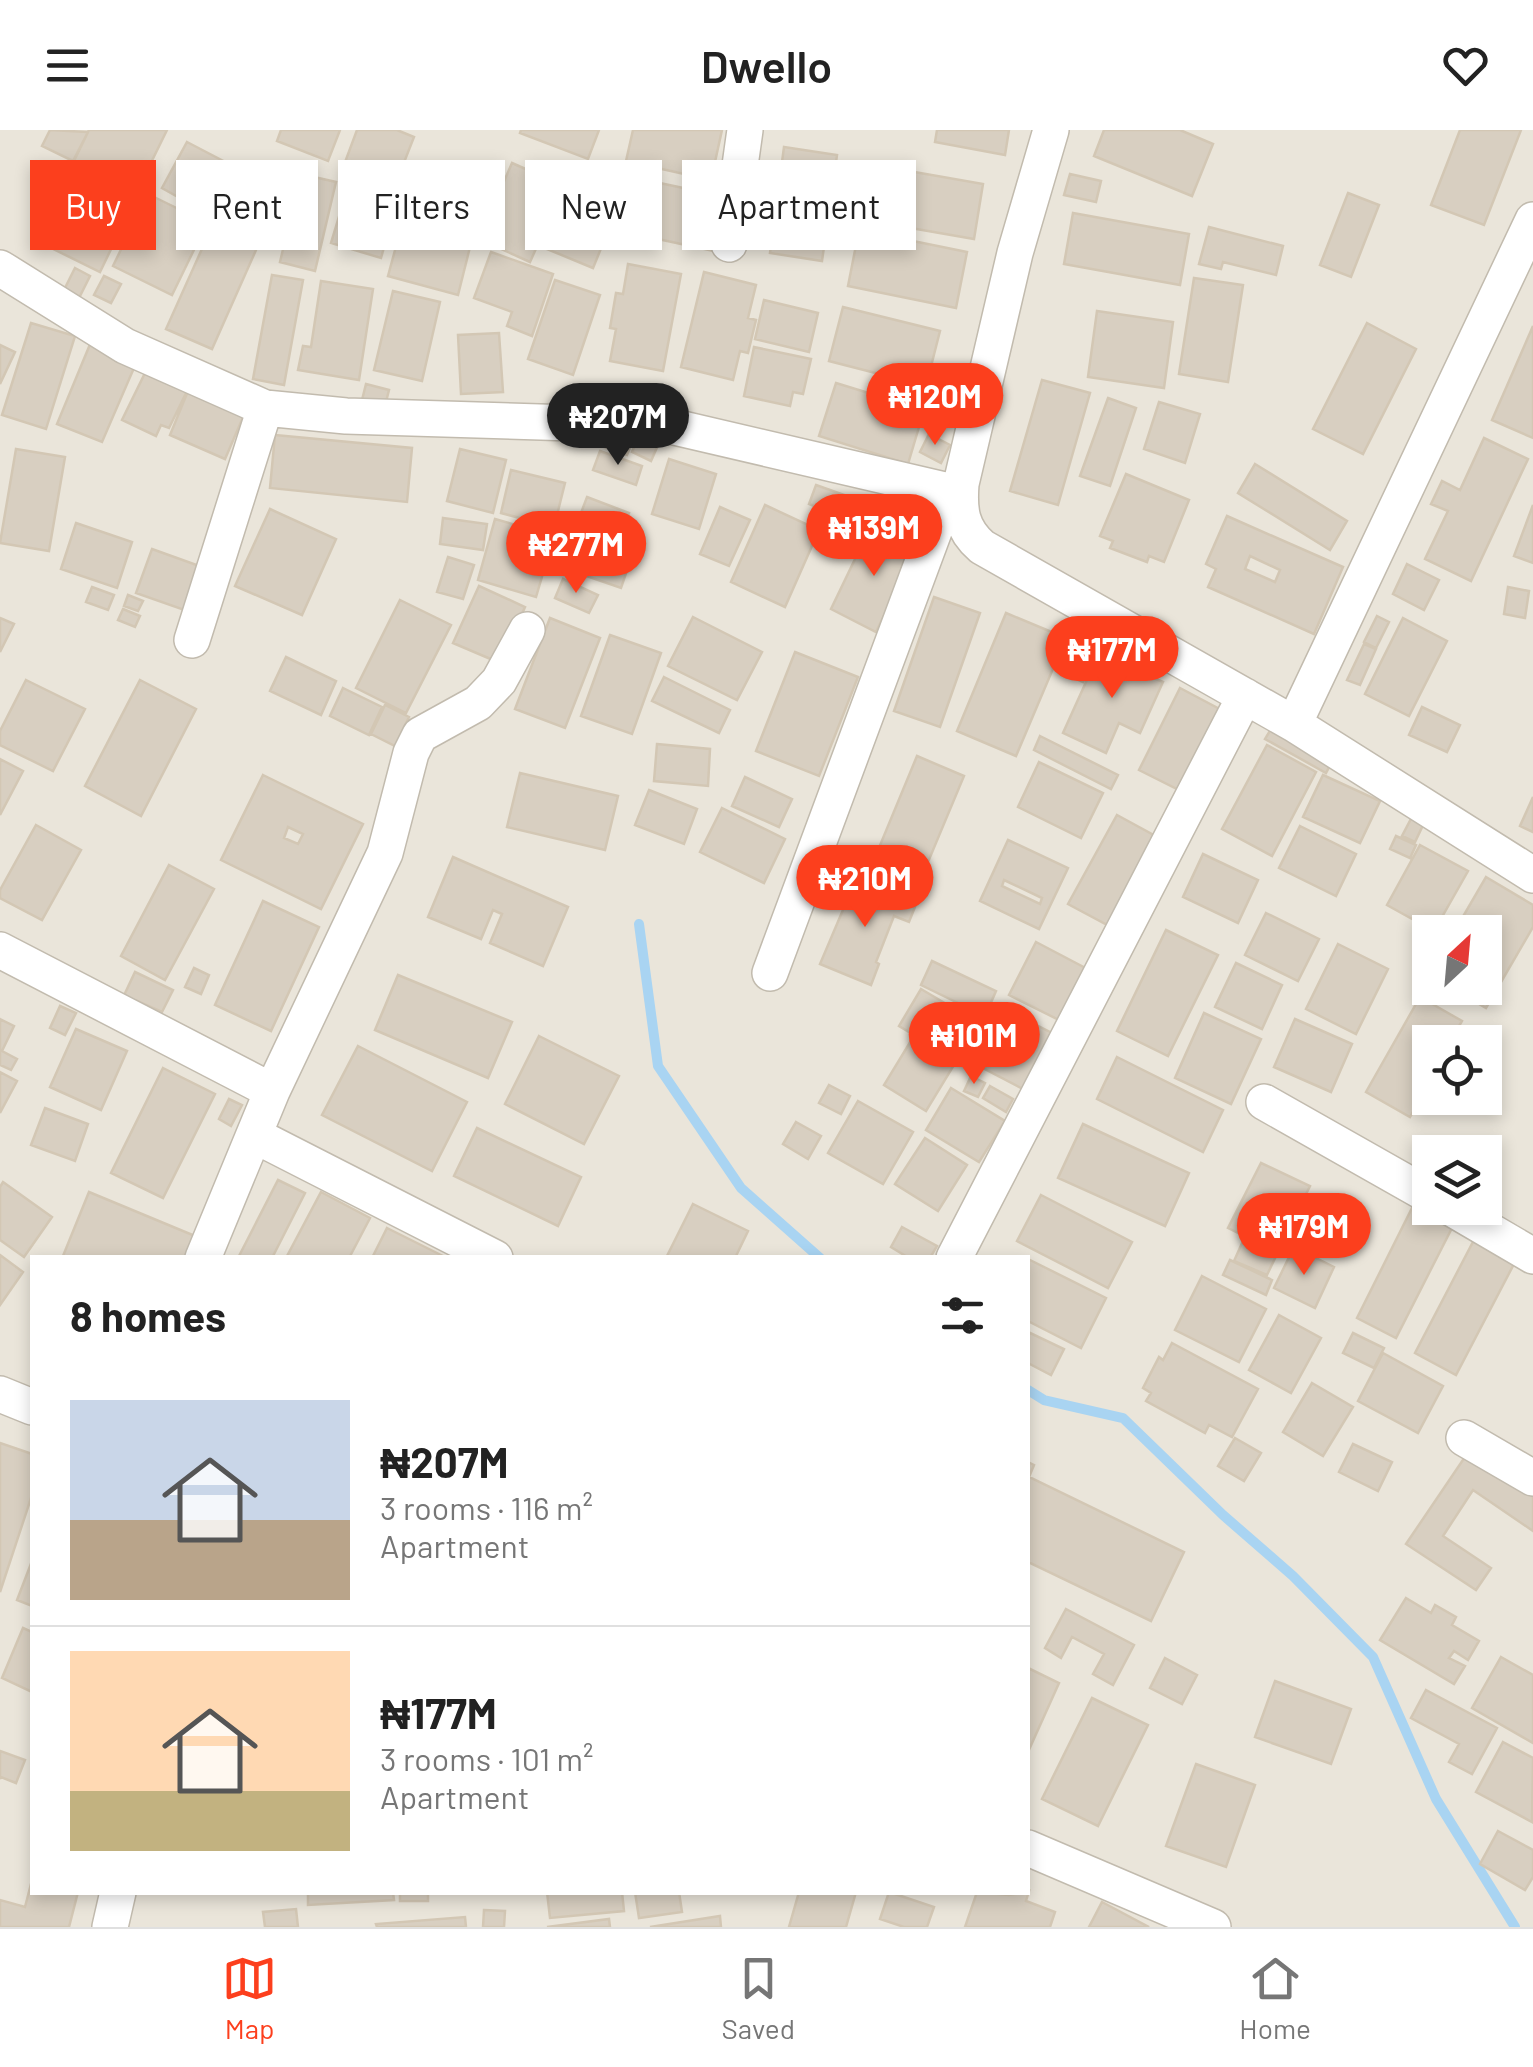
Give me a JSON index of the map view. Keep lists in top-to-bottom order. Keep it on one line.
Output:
{"north":"top right","page":{"header":"Dwello","chip":["Buy","Rent","Filters","New","Apartment"],"price":["₦120M","₦207M","₦139M","₦277M","₦177M","₦210M","₦101M","₦179M"],"heading":"8 homes","list":[{"name":"₦207M","note":"3 rooms · 116 m² · Apartment"},{"name":"₦177M","note":"3 rooms · 101 m² · Apartment"}],"tabs":["Map","Saved","Home"]}}
